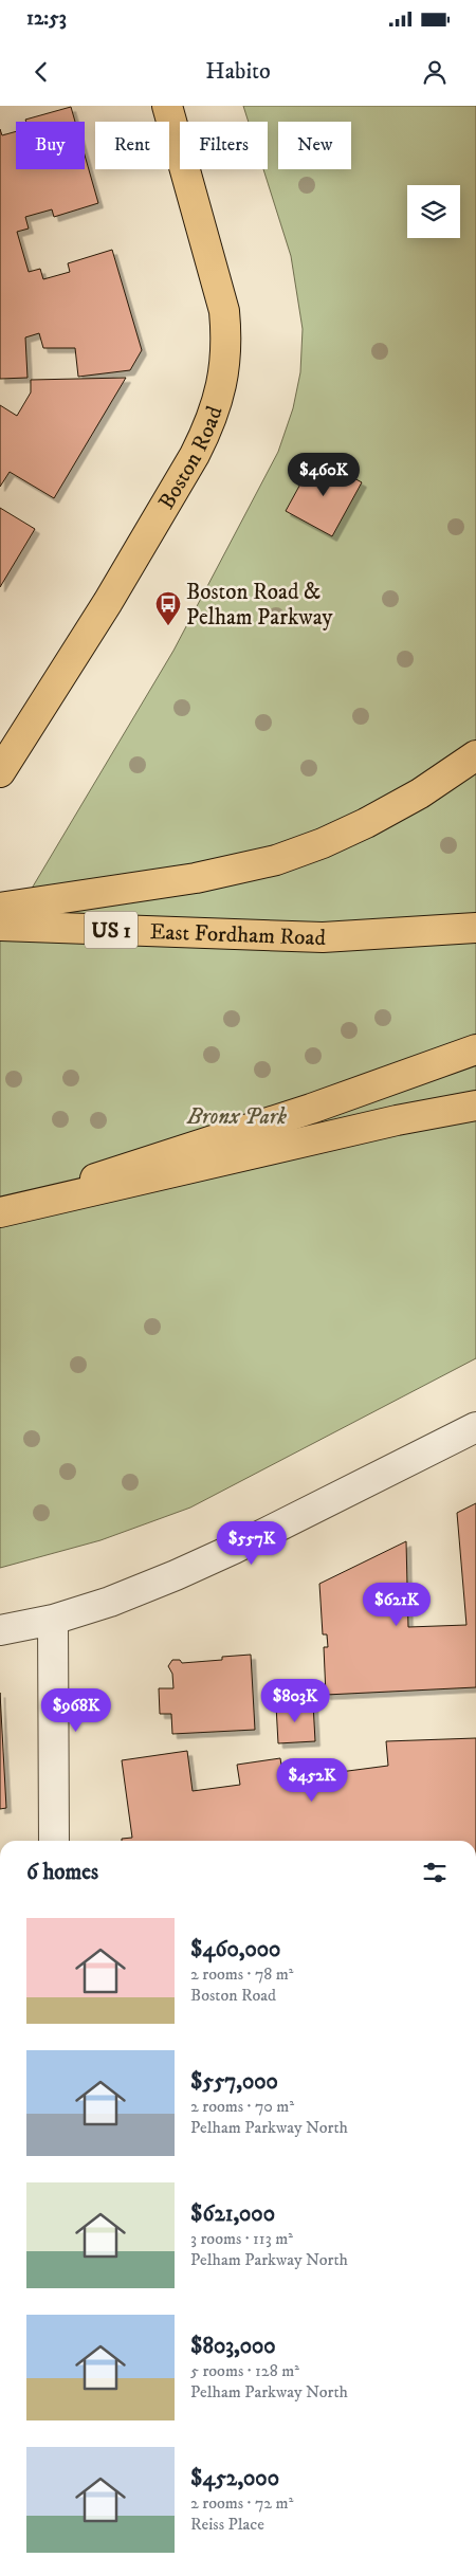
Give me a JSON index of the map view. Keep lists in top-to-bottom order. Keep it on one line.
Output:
{"streets":{"main road":["Boston Road","US 1","East Fordham Road"]},"parks":["Bronx Park"],"places":{"bus stop":["Boston Road & Pelham Parkway"]},"page":{"status":"12:53","header":"Habito","chip":["Buy","Rent","Filters","New"],"price":["$460K","$557K","$621K","$803K","$968K","$452K"],"heading":"6 homes","list":[{"name":"$460,000","note":"2 rooms · 78 m² · Boston Road"},{"name":"$557,000","note":"2 rooms · 70 m² · Pelham Parkway North"},{"name":"$621,000","note":"3 rooms · 113 m² · Pelham Parkway North"},{"name":"$803,000","note":"5 rooms · 128 m² · Pelham Parkway North"},{"name":"$452,000","note":"2 rooms · 72 m² · Reiss Place"}]}}
